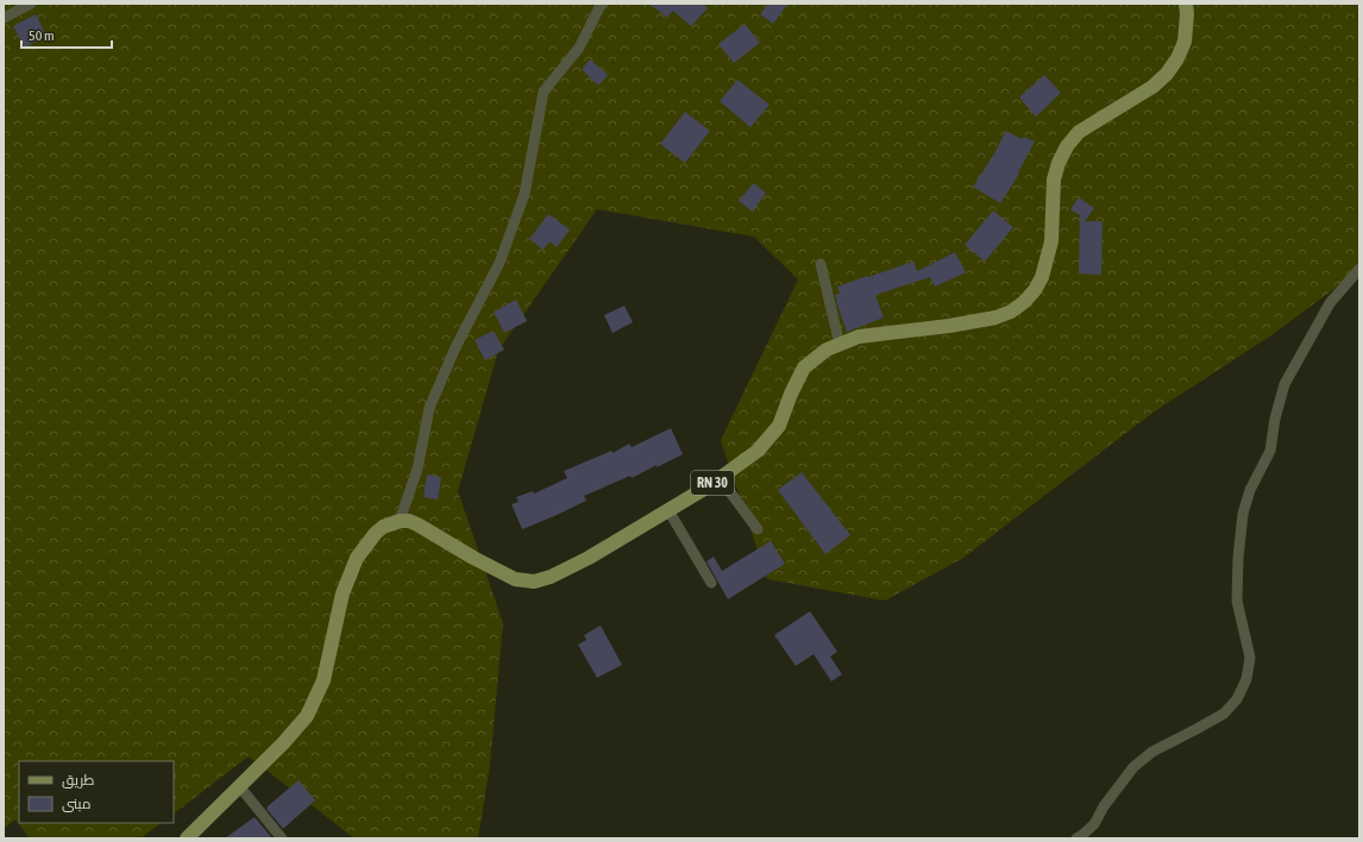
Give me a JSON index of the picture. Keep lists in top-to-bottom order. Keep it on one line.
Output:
{"streets":{"main road":["RN 30"]},"legend":["طريق","مبنى"],"scale_bar":"50 m"}
